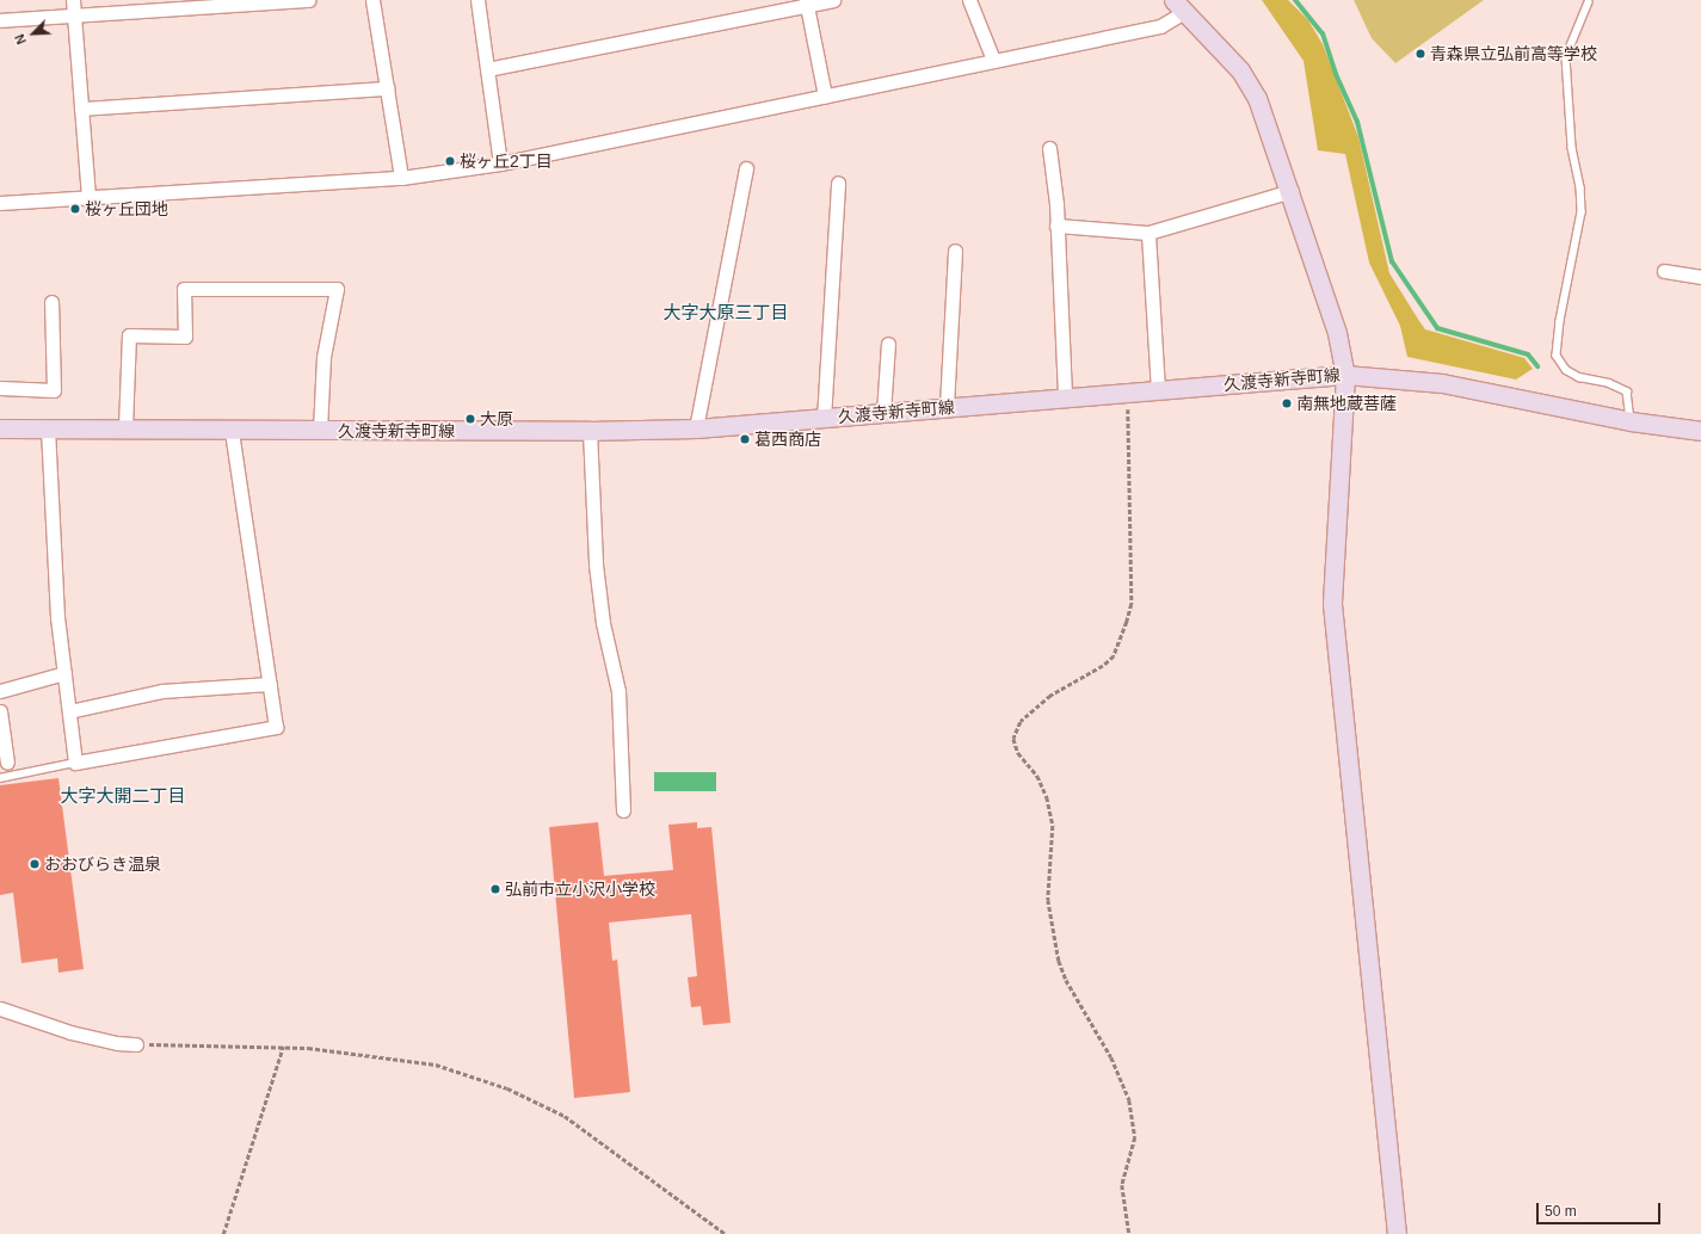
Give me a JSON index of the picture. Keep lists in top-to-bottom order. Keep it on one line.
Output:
{"streets":{"main road":["久渡寺新寺町線"]},"districts":["大字大原三丁目","大字大開二丁目"],"places":["青森県立弘前高等学校","桜ヶ丘2丁目","桜ヶ丘団地","南無地蔵菩薩","大原","葛西商店","おおびらき温泉","弘前市立小沢小学校"],"scale_bar":"50 m","north":"bottom left"}
